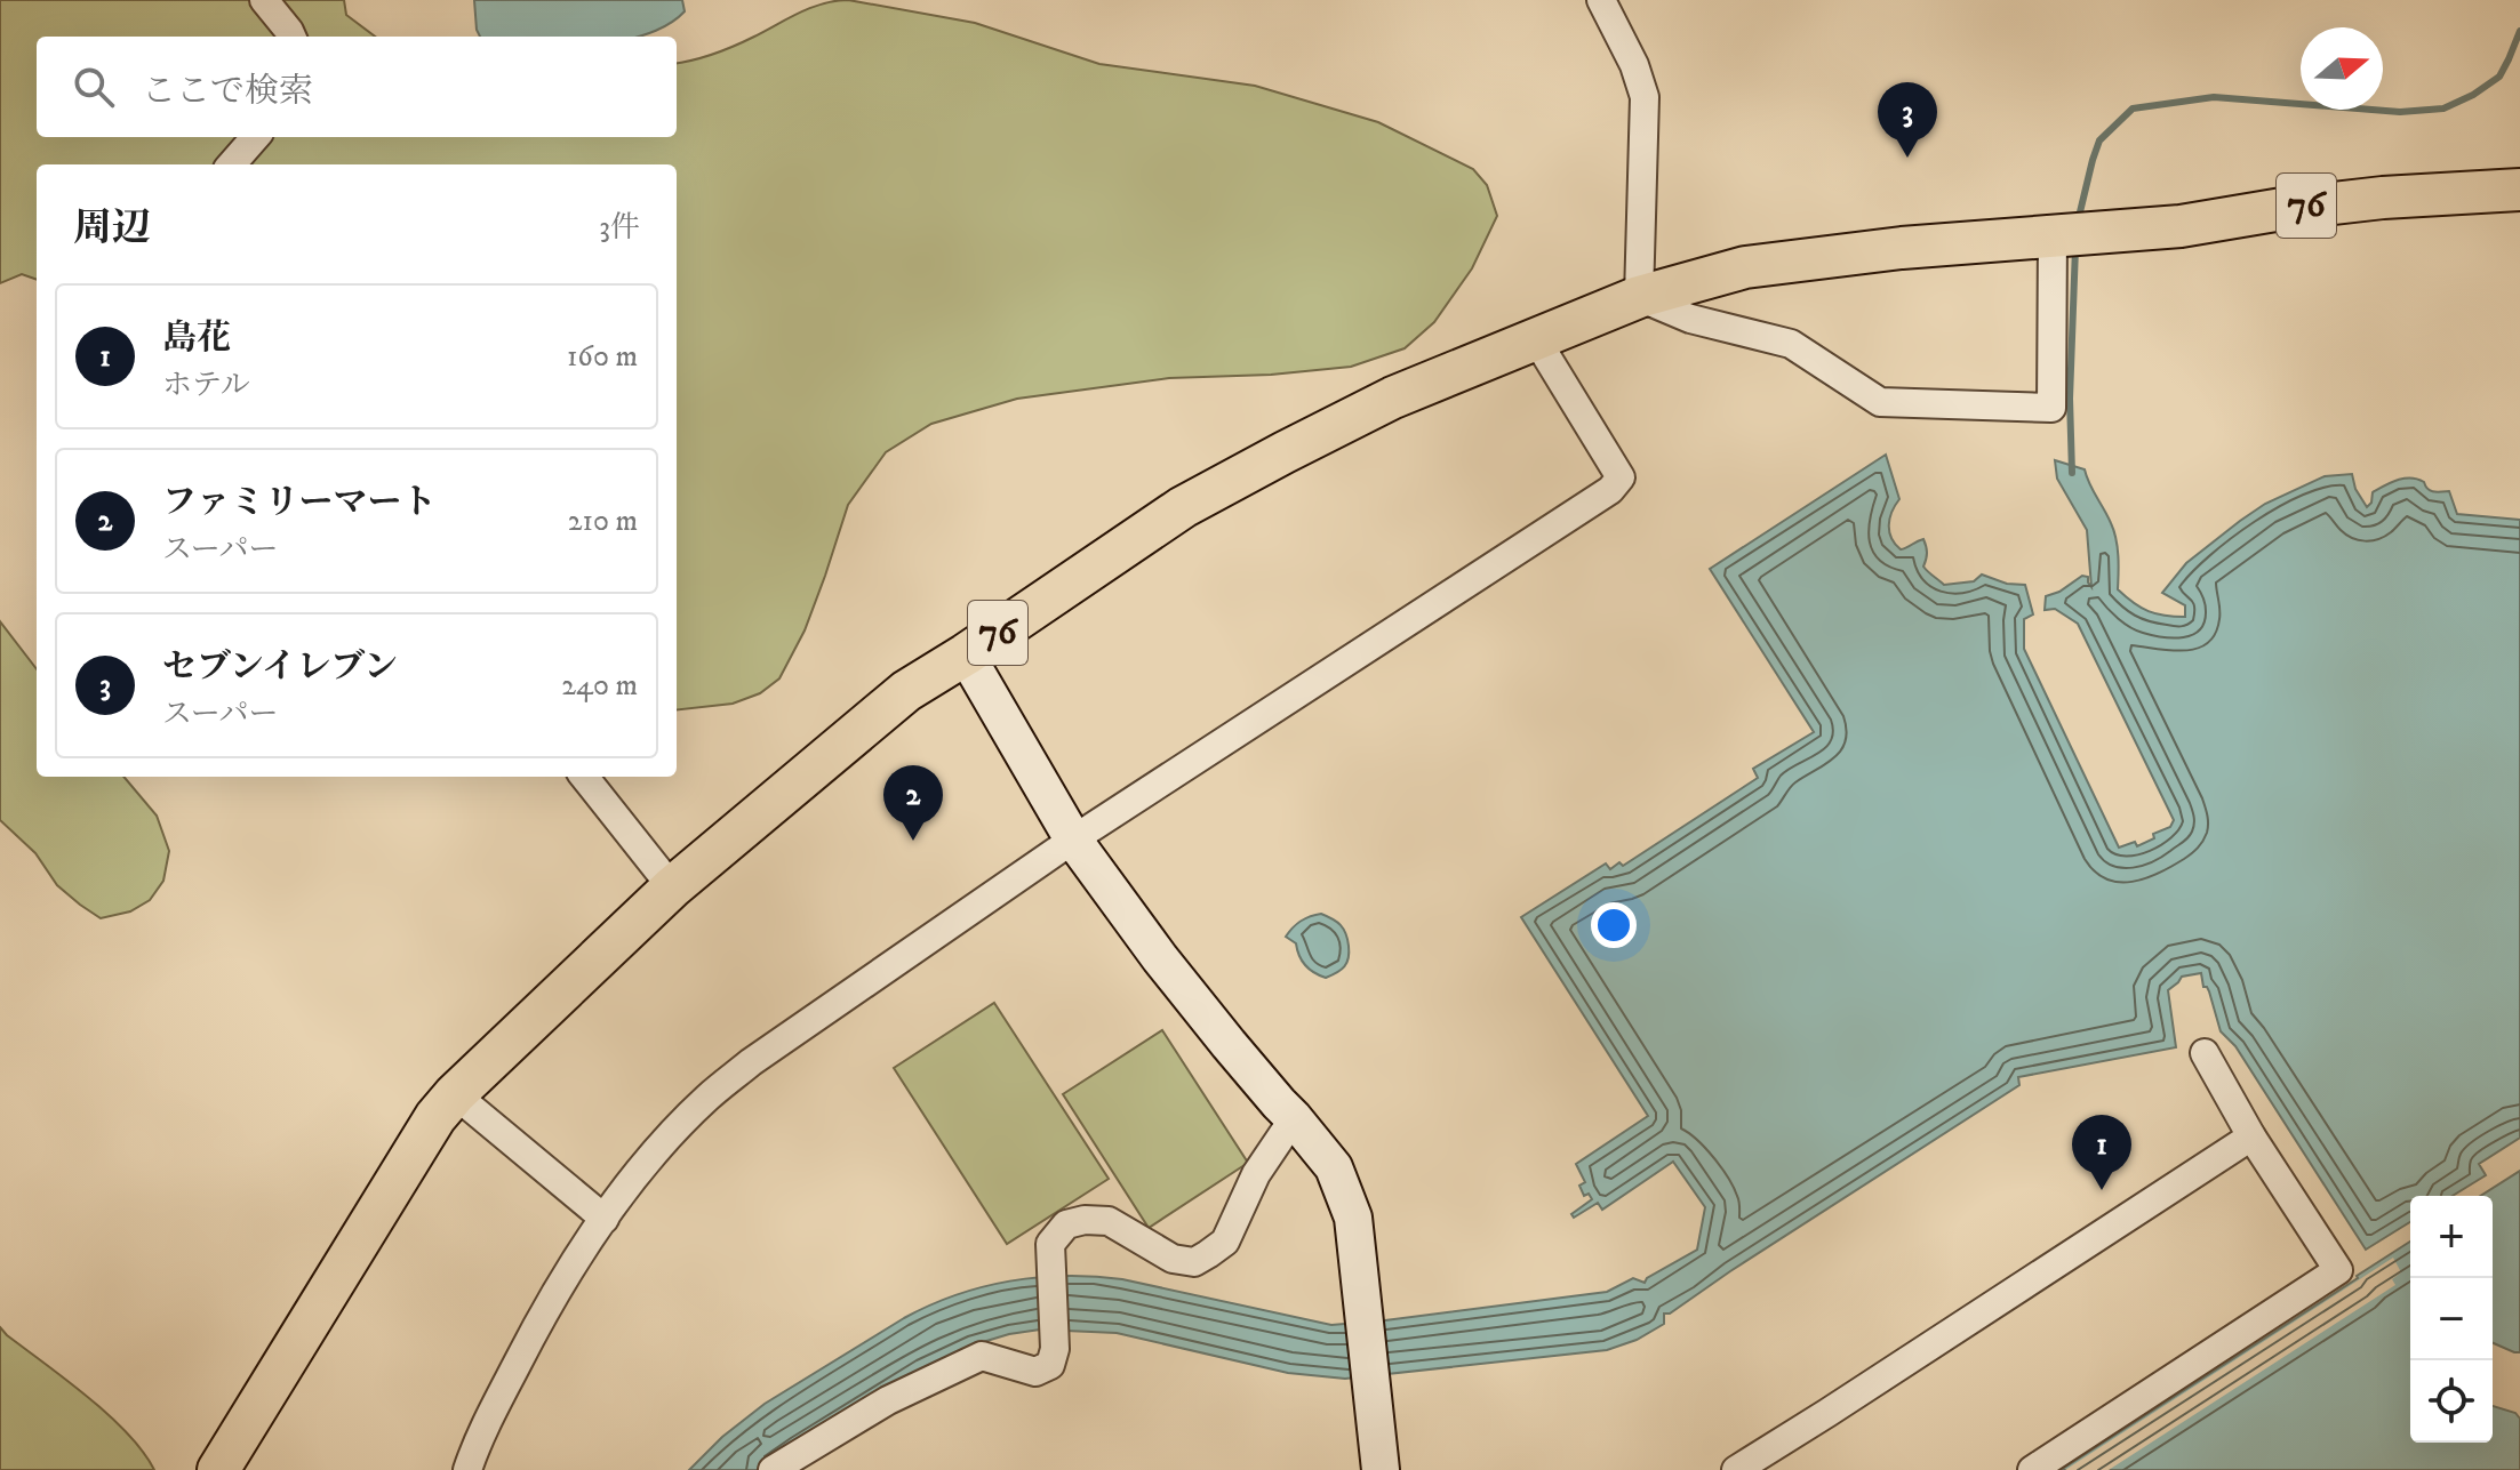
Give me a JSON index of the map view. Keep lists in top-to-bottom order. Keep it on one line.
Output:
{"streets":{"main road":["76"]},"north":"right","page":{"search":"ここで検索","pins":["3","2","1"],"heading":["周辺","3件"],"list":[{"mark":"1","name":"島花","note":"ホテル","value":"160 m"},{"mark":"2","name":"ファミリーマート","note":"スーパー","value":"210 m"},{"mark":"3","name":"セブンイレブン","note":"スーパー","value":"240 m"}],"map_buttons":["+","−"]}}
